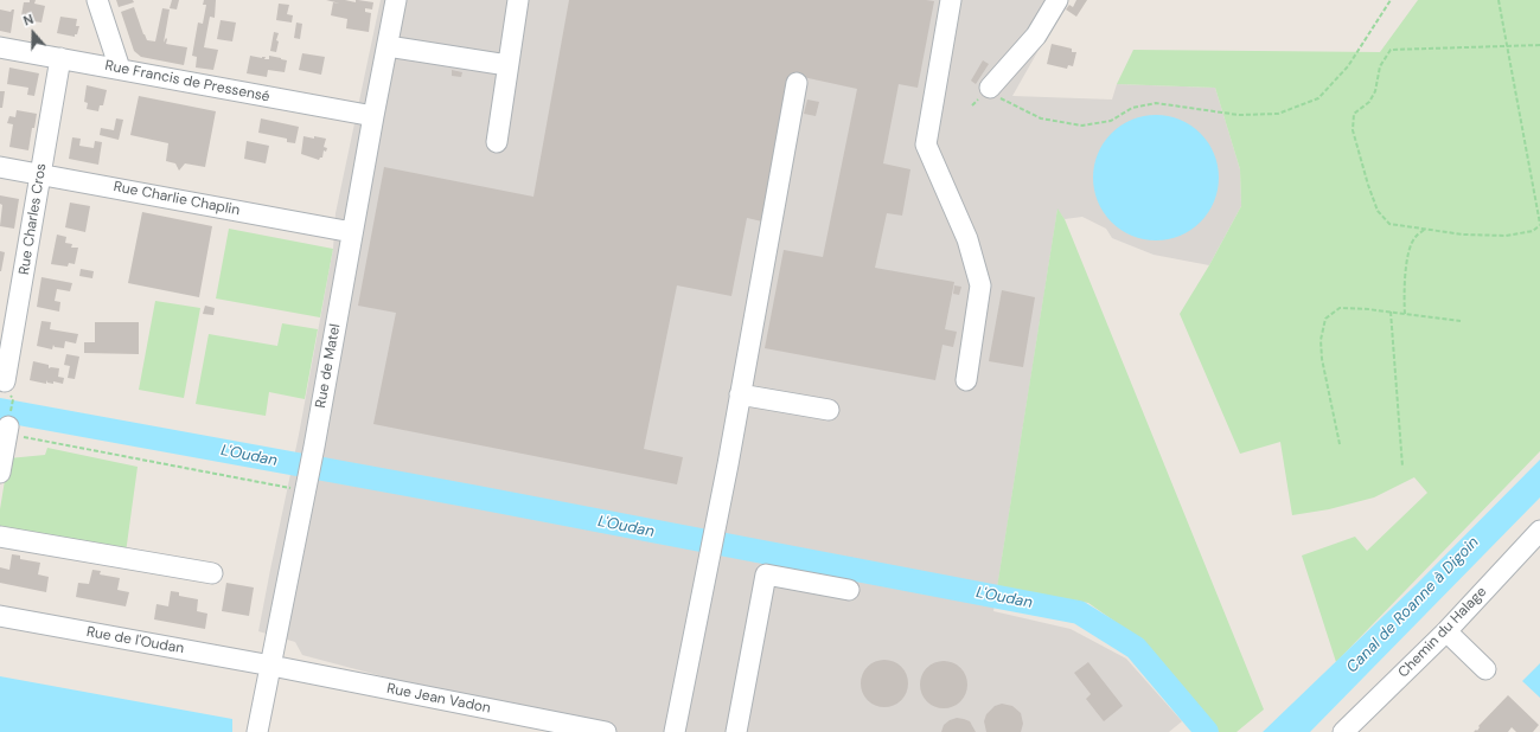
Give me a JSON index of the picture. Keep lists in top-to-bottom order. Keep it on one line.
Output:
{"streets":{"street":["Rue Francis de Pressensé","Rue Charlie Chaplin","Rue Charles Cros","Rue de Matel","Chemin du Halage","Rue de l'Oudan","Rue Jean Vadon"]},"crossings":[["Rue Francis de Pressensé","Rue Charles Cros"],["Rue Francis de Pressensé","Rue de Matel"],["Rue Charlie Chaplin","Rue Charles Cros"],["Rue Charlie Chaplin","Rue de Matel"],["Rue de Matel","Rue de l'Oudan"],["Rue de Matel","Rue Jean Vadon"],["Rue de l'Oudan","Rue Jean Vadon"]],"water":["L'Oudan","Canal de Roanne à Digoin"],"north":"top"}
